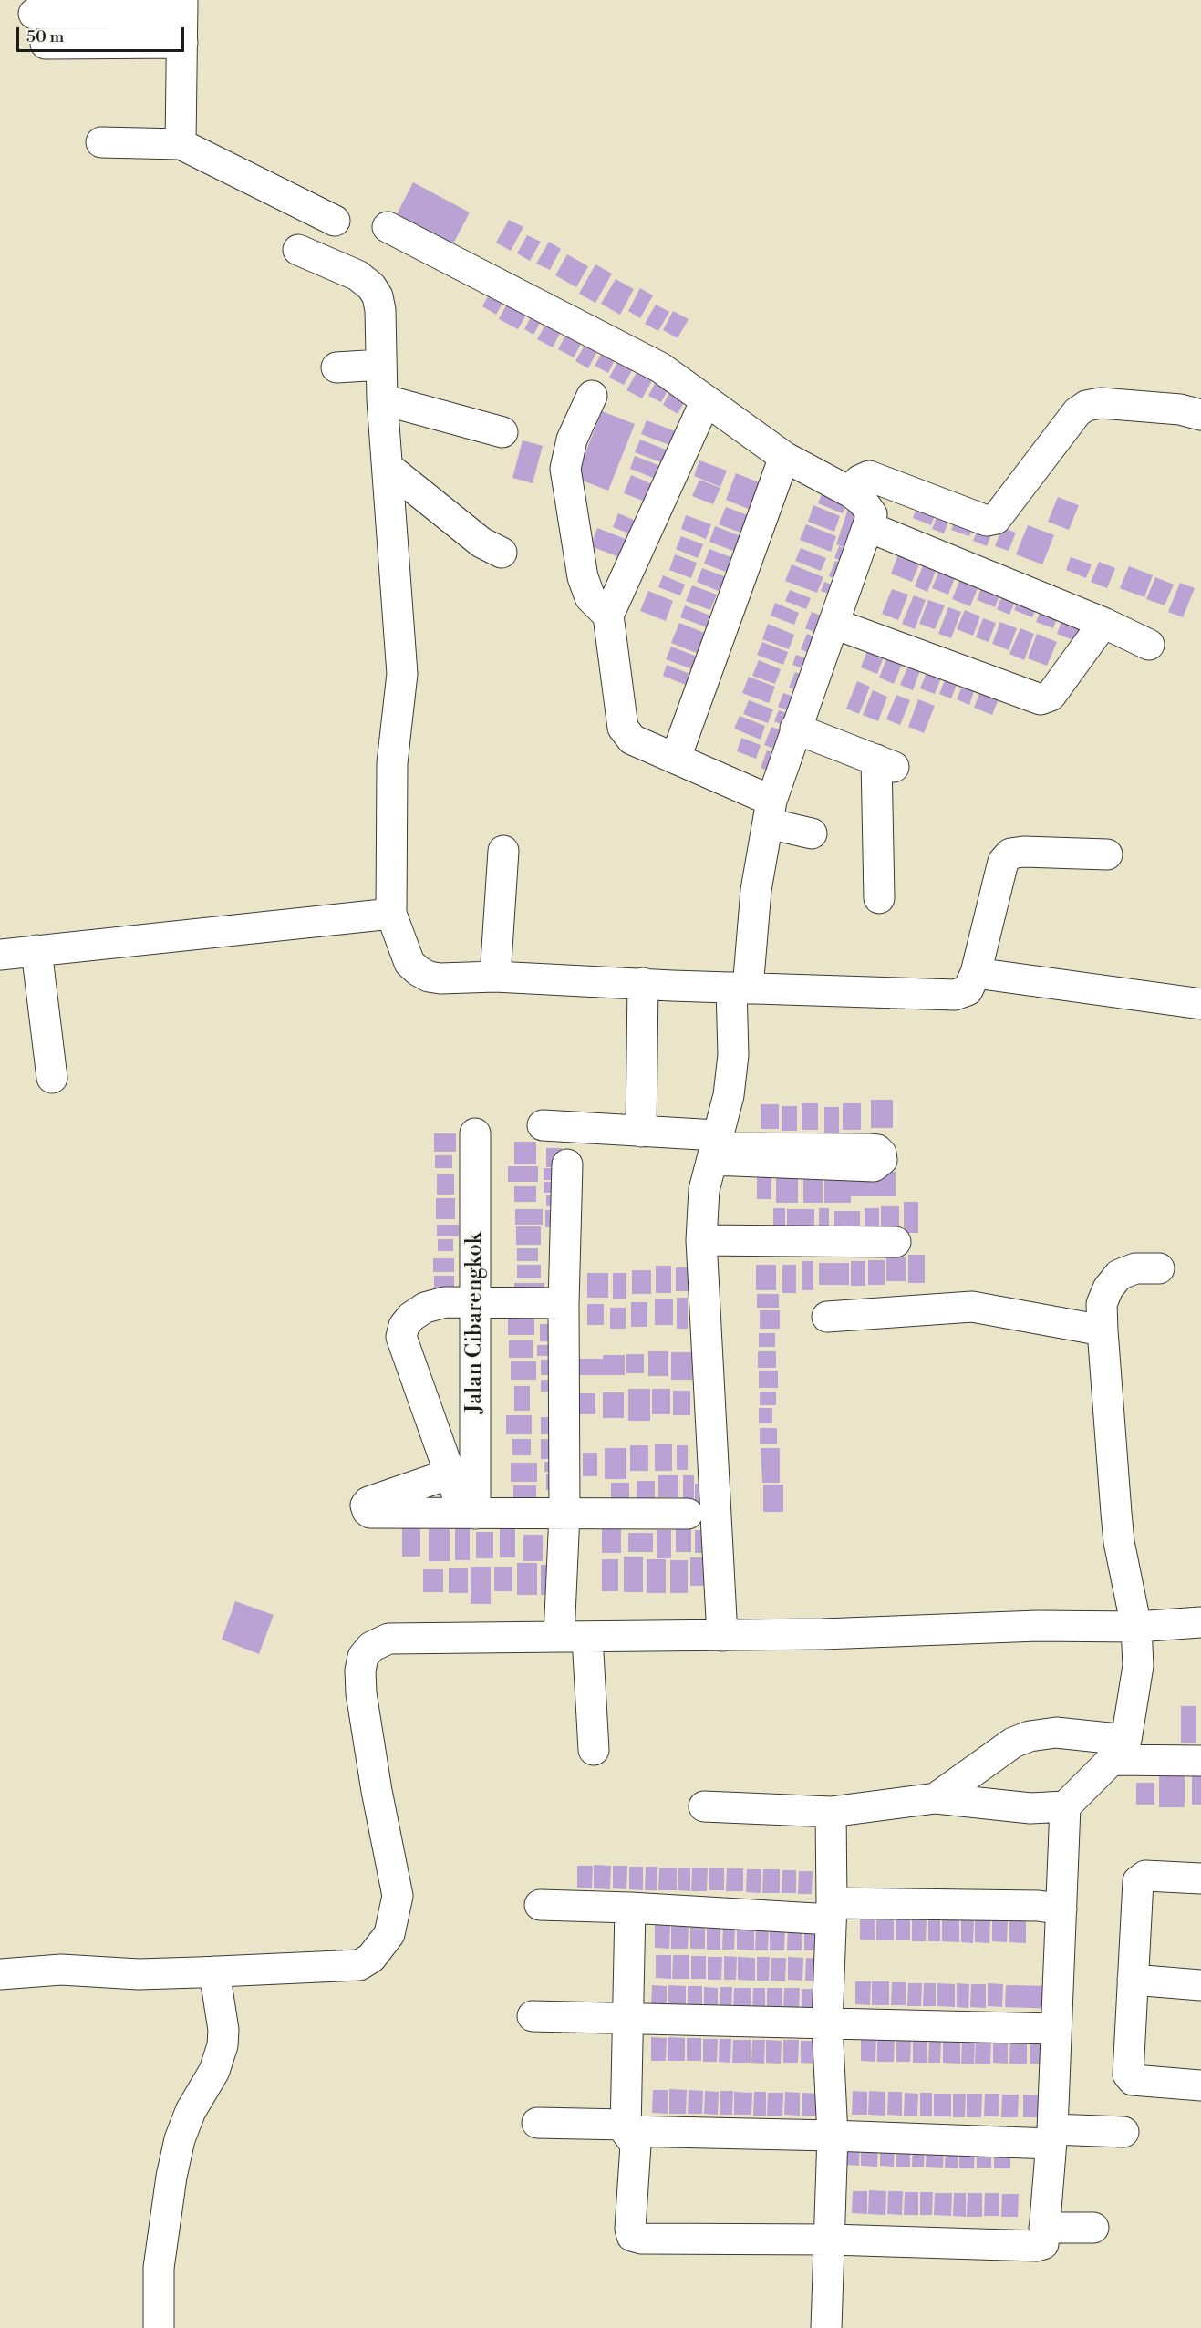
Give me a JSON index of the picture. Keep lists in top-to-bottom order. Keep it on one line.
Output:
{"streets":{"street":["Jalan Cibarengkok"]},"scale_bar":"50 m"}
